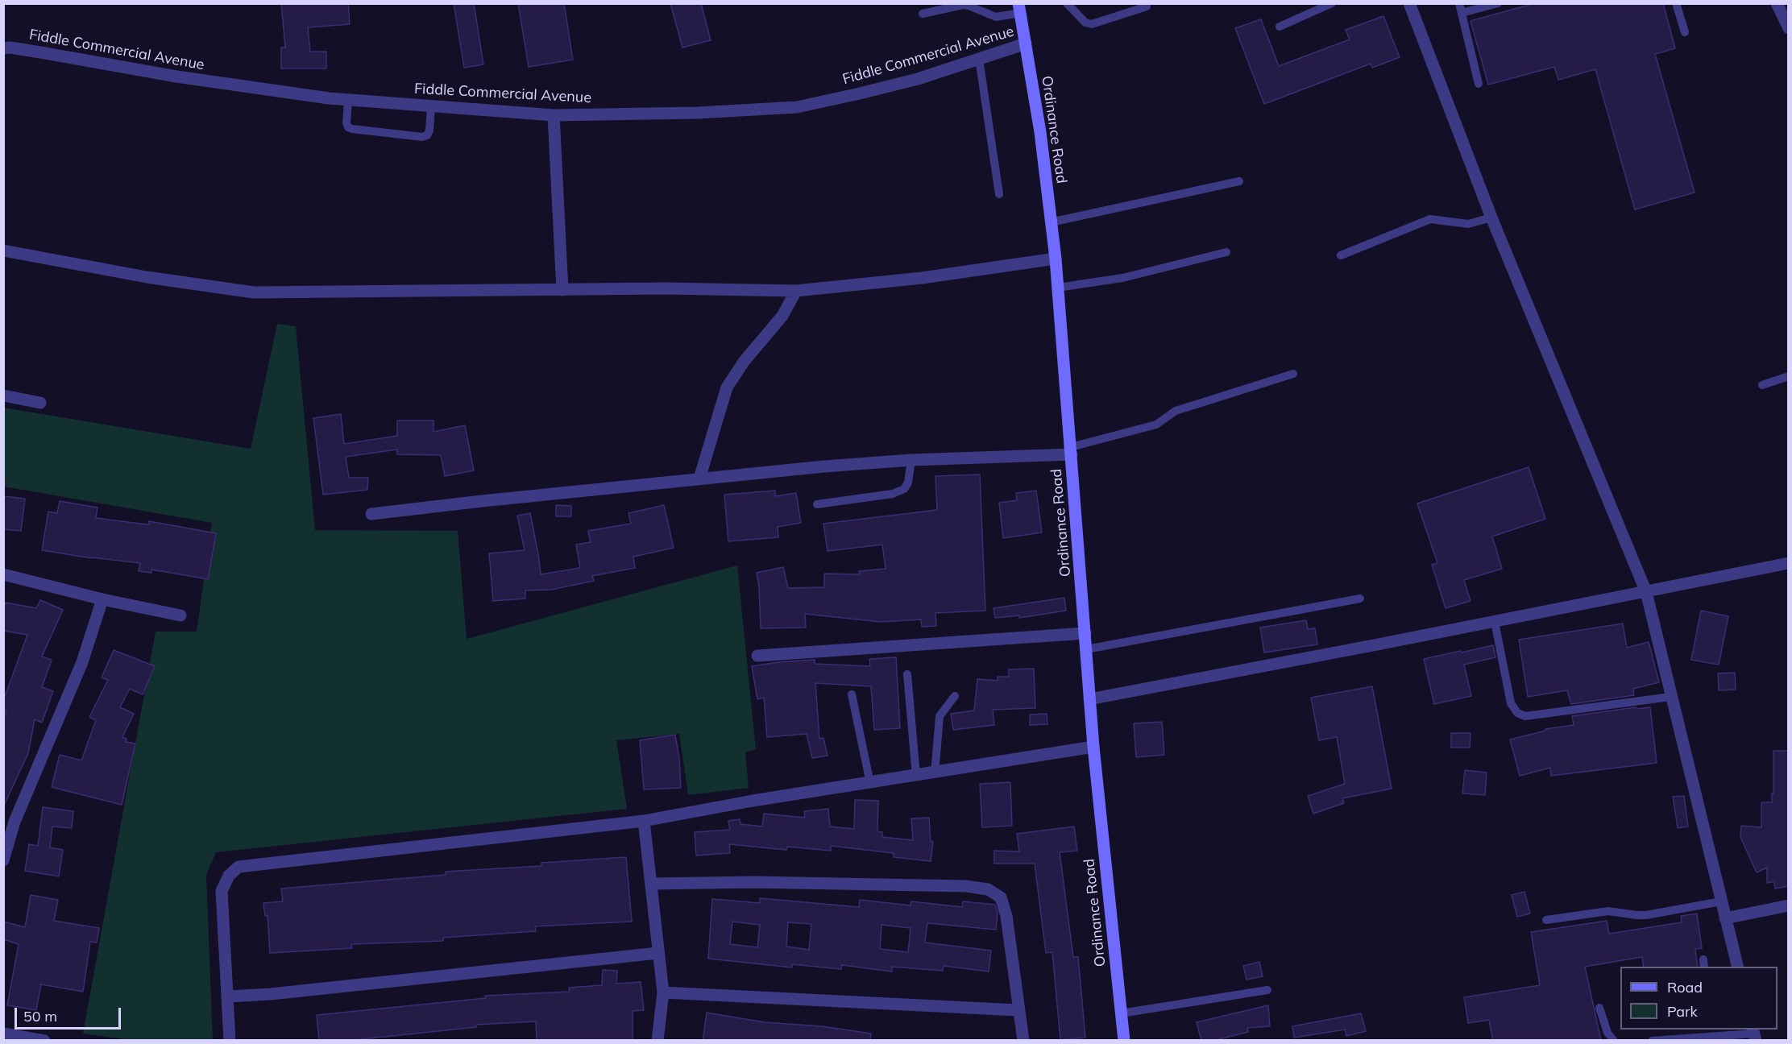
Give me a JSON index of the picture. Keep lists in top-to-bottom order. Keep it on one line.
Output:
{"streets":{"street":["Fiddle Commercial Avenue","Ordinance Road"]},"crossings":[["Fiddle Commercial Avenue","Ordinance Road"]],"legend":["Road","Park"],"scale_bar":"50 m"}
